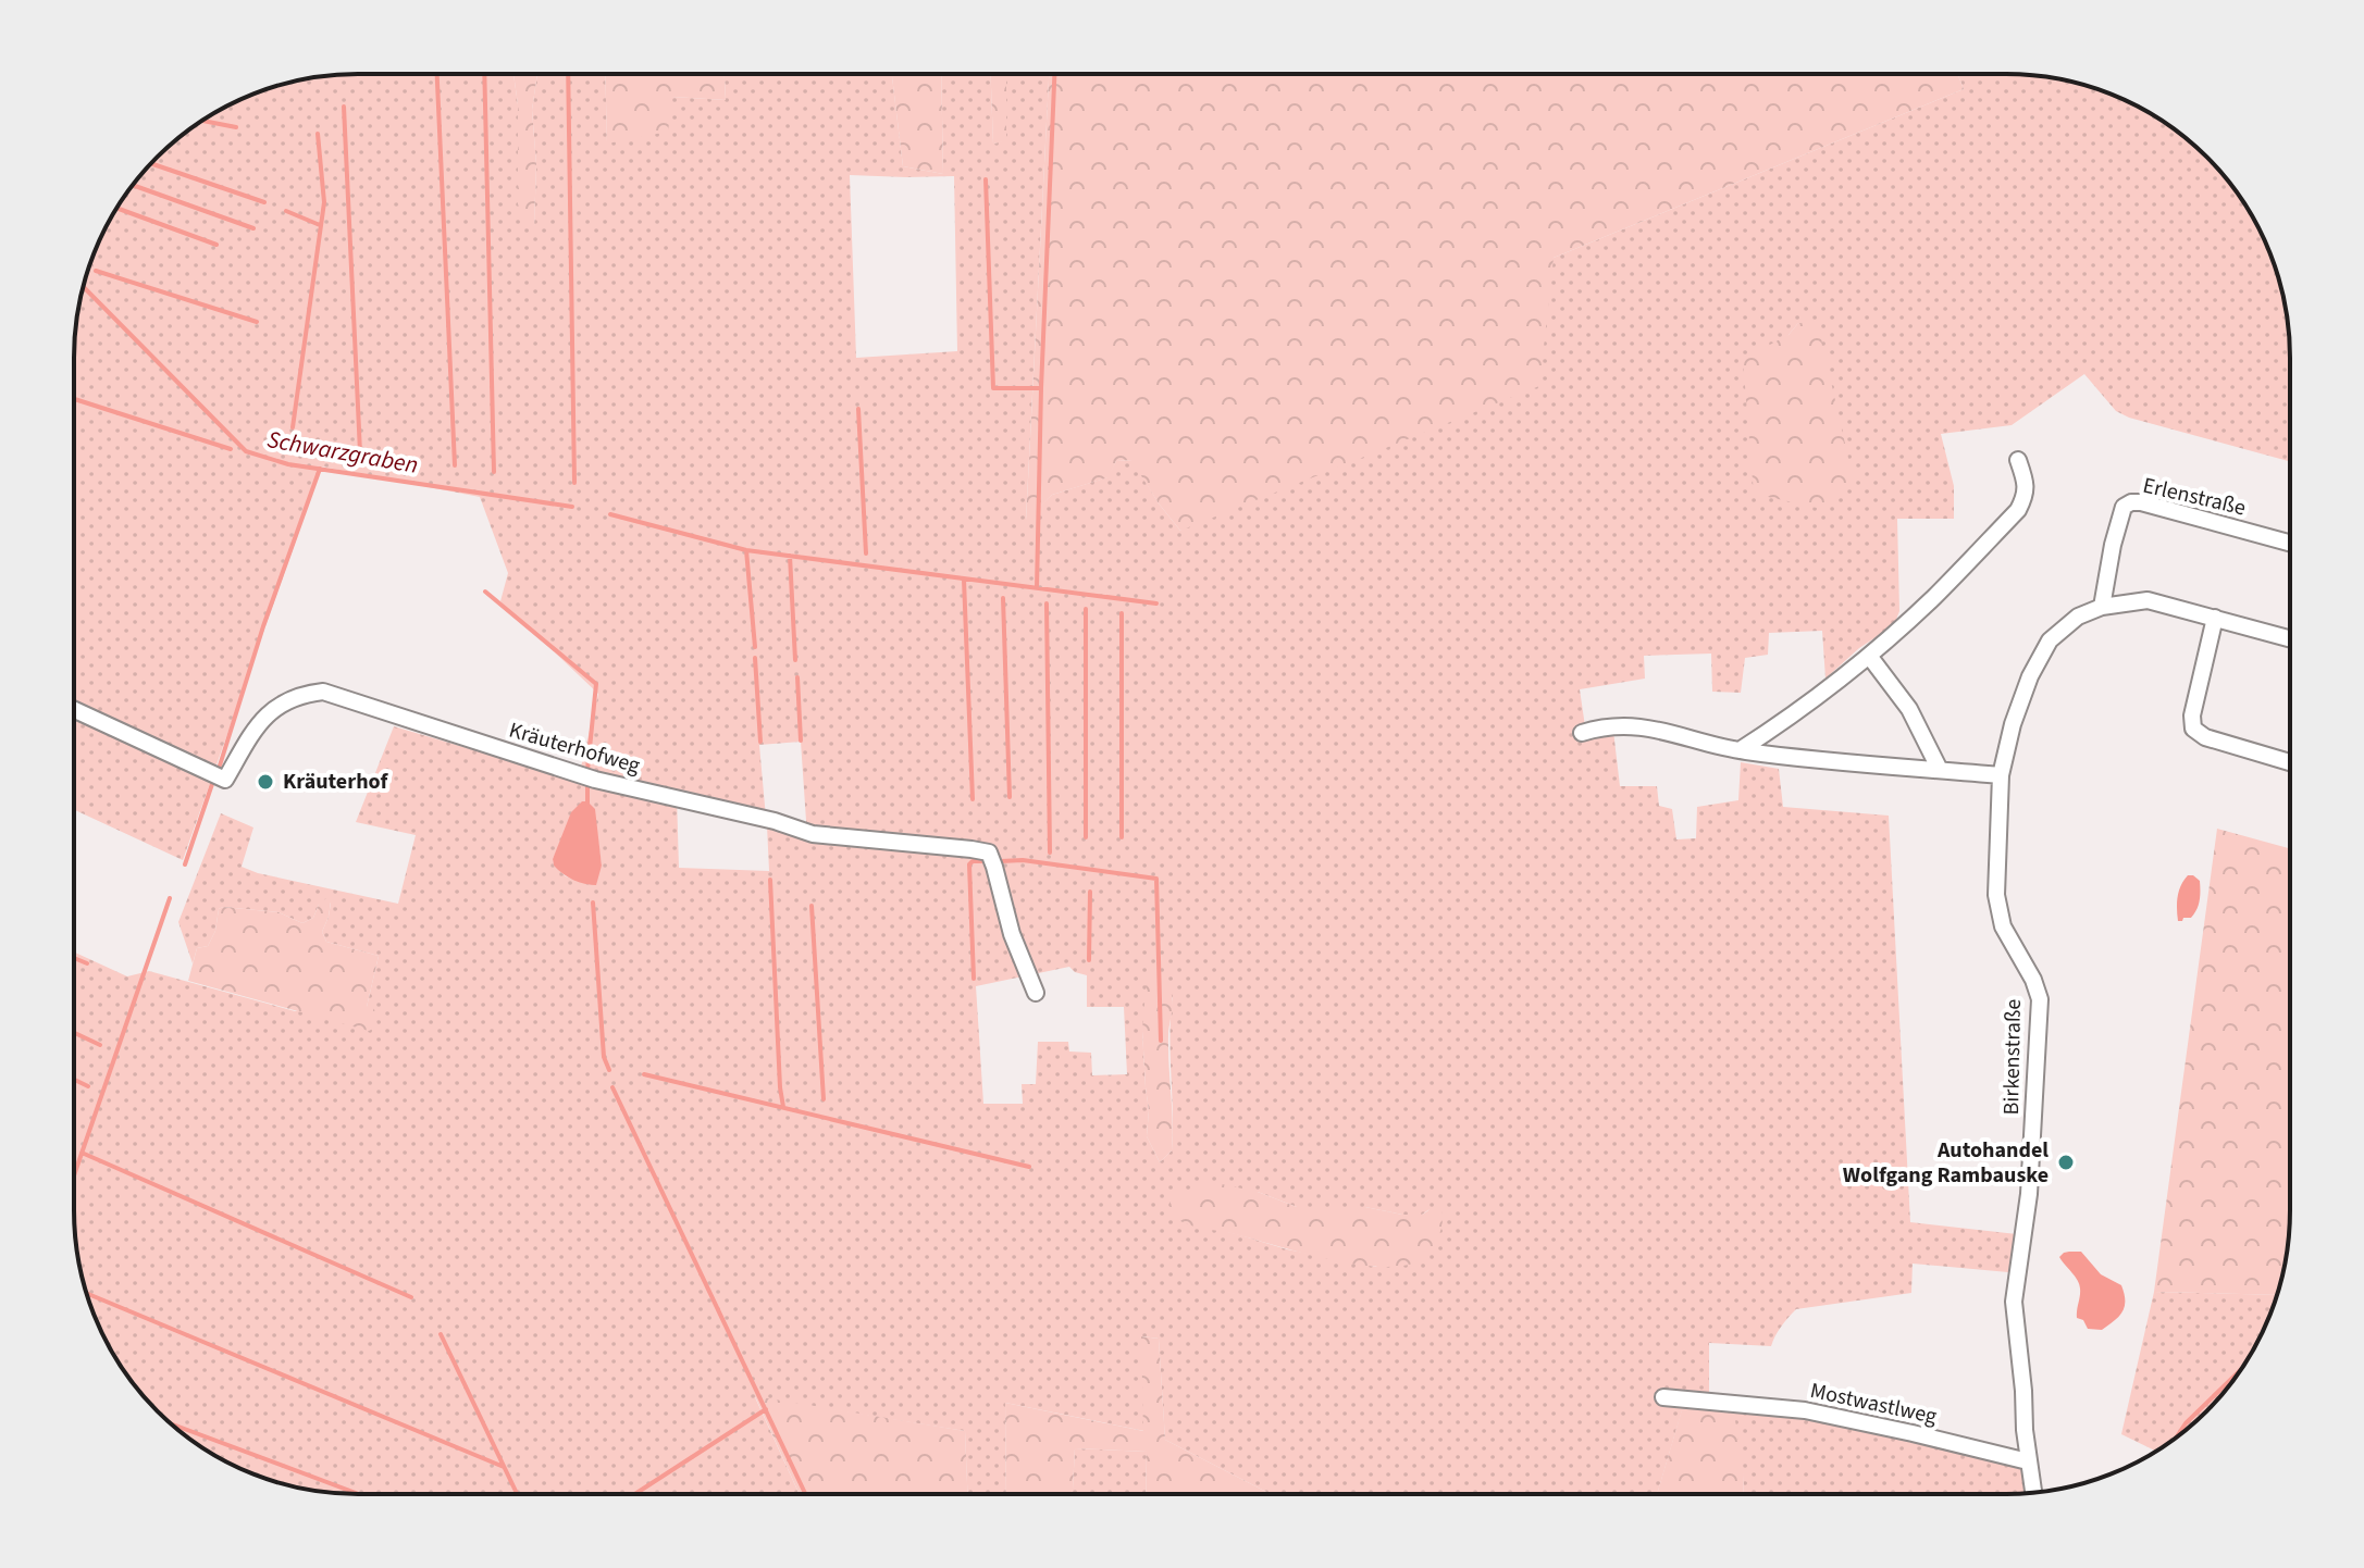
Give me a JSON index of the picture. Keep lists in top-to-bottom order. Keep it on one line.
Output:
{"streets":{"street":["Erlenstraße","Kräuterhofweg","Birkenstraße","Mostwastlweg"]},"crossings":[["Erlenstraße","Birkenstraße"],["Birkenstraße","Mostwastlweg"]],"water":["Schwarzgraben"],"places":["Kräuterhof","Autohandel Wolfgang Rambauske"]}
